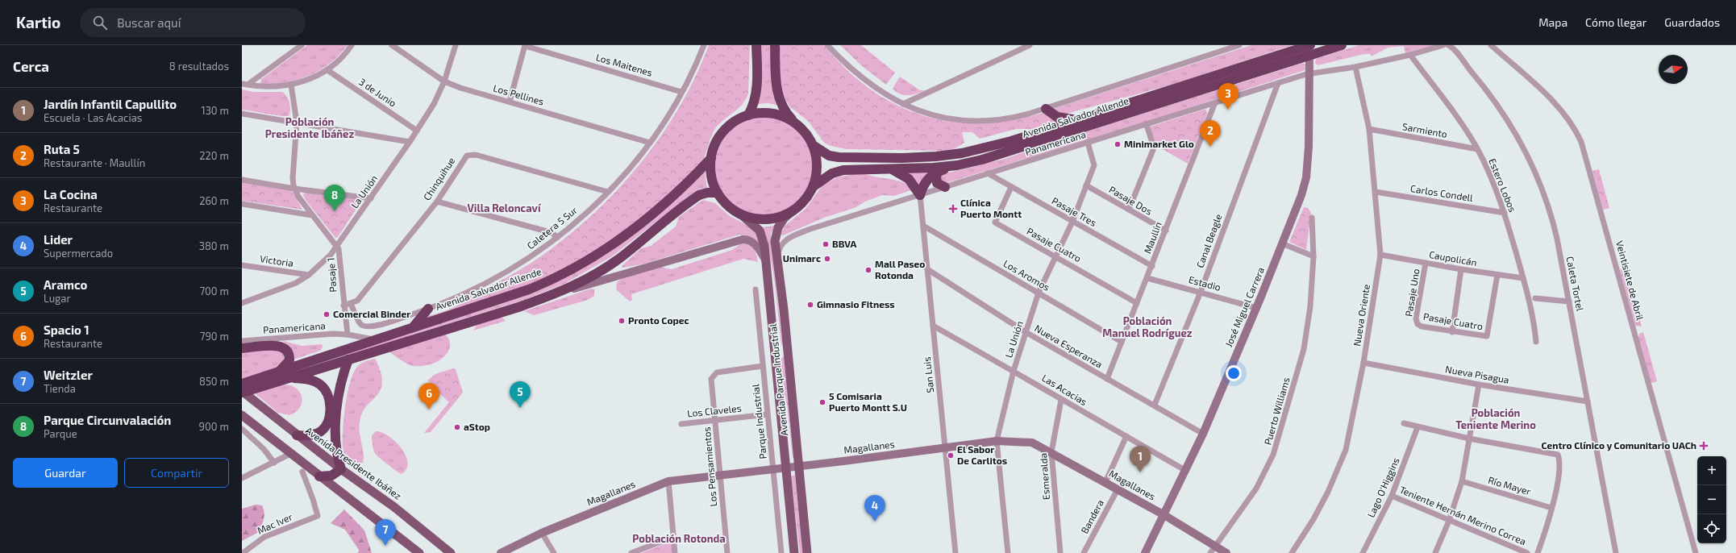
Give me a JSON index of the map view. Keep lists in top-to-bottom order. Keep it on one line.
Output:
{"streets":{"highway":["Avenida Salvador Allende"],"main road":["Avenida Parque Industrial","Avenida Presidente Ibáñez"],"street":["Los Maitenes","3 de Junio","Los Pellines","Sarmiento","Panamericana","Chinquihue","Estero Lobos","La Unión","Carlos Condell","Pasaje Dos","Pasaje Tres","Caletera 5 Sur","Maullín","Canal Beagle","Pasaje Cuatro","Caupolicán","Victoria","Pasaje 1","Los Aromos","Veintisiete de Abril","Estadio","Caleta Tortel","Pasaje Uno","José Miguel Carrera","Nueva Oriente","Nueva Esperanza","San Luis","Nueva Pisagua","Las Acacias","Los Claveles","Puerto Williams","Parque Industrial","Magallanes","Los Pensamientos","Esmeralda","Río Mayer","Lago O'Higgins","Teniente Hernán Merino Correa","Bandera","Mac Iver"]},"crossings":[["Los Maitenes","Caletera 5 Sur"],["3 de Junio","La Unión"],["Los Pellines","La Unión"],["Los Pellines","Caletera 5 Sur"],["Avenida Salvador Allende","José Miguel Carrera"],["Avenida Salvador Allende","Avenida Parque Industrial"],["Sarmiento","Estero Lobos"],["Sarmiento","Nueva Oriente"],["Panamericana","La Unión"],["Panamericana","Pasaje Tres"],["Panamericana","Maullín"],["Panamericana","Canal Beagle"],["Panamericana","Pasaje 1"],["Panamericana","José Miguel Carrera"],["Panamericana","Nueva Oriente"],["Panamericana","San Luis"],["Panamericana","Avenida Parque Industrial"],["Chinquihue","Caletera 5 Sur"],["Estero Lobos","Carlos Condell"],["Estero Lobos","Caupolicán"],["La Unión","Pasaje Dos"],["La Unión","Pasaje Tres"],["La Unión","Pasaje Cuatro"],["La Unión","Victoria"],["La Unión","Pasaje 1"],["La Unión","Los Aromos"],["La Unión","Nueva Esperanza"],["La Unión","Las Acacias"],["La Unión","Magallanes"],["Carlos Condell","Nueva Oriente"],["Pasaje Dos","Maullín"],["Pasaje Tres","Maullín"],["Pasaje Tres","Pasaje Cuatro"],["Maullín","Pasaje Cuatro"],["Maullín","Los Aromos"],["Maullín","Estadio"],["Maullín","Nueva Esperanza"],["Canal Beagle","Estadio"],["Canal Beagle","Nueva Esperanza"],["Pasaje Cuatro","Caupolicán"],["Pasaje Cuatro","Pasaje Uno"],["Caupolicán","Pasaje Uno"],["Caupolicán","Nueva Oriente"],["Los Aromos","San Luis"],["Estadio","José Miguel Carrera"],["Caleta Tortel","Nueva Pisagua"],["José Miguel Carrera","Nueva Esperanza"],["José Miguel Carrera","Las Acacias"],["José Miguel Carrera","Magallanes"],["Nueva Oriente","Nueva Pisagua"],["Nueva Esperanza","San Luis"],["San Luis","Las Acacias"],["San Luis","Magallanes"],["Avenida Parque Industrial","Magallanes"],["Las Acacias","Esmeralda"],["Los Claveles","Parque Industrial"],["Los Claveles","Los Pensamientos"],["Puerto Williams","Magallanes"],["Parque Industrial","Magallanes"],["Parque Industrial","Los Pensamientos"],["Magallanes","Los Pensamientos"],["Magallanes","Esmeralda"],["Magallanes","Bandera"],["Lago O'Higgins","Teniente Hernán Merino Correa"]],"districts":["Población Presidente Ibáñez","Villa Reloncaví","Población Manuel Rodríguez","Población Teniente Merino","Población Rotonda"],"places":{"other":["Minimarket Glo","BBVA","Unimarc","Mall Paseo Rotonda","Gimnasio Fitness","Comercial Binder","Pronto Copec","5 Comisaria Puerto Montt S.U","aStop","El Sabor De Carlitos"],"health":["Clínica Puerto Montt","Centro Clínico y Comunitario UACh"]},"north":"right","page":{"header":"Kartio","search":"Buscar aquí","nav":["Mapa","Cómo llegar","Guardados"],"heading":["Cerca","8 resultados"],"pins":["3","2","8","5","6","1","4","7"],"list":[{"mark":"1","name":"Jardín Infantil Capullito","note":"Escuela · Las Acacias","value":"130 m"},{"mark":"2","name":"Ruta 5","note":"Restaurante · Maullín","value":"220 m"},{"mark":"3","name":"La Cocina","note":"Restaurante","value":"260 m"},{"mark":"4","name":"Lider","note":"Supermercado","value":"380 m"},{"mark":"5","name":"Aramco","note":"Lugar","value":"700 m"},{"mark":"6","name":"Spacio 1","note":"Restaurante","value":"790 m"},{"mark":"7","name":"Weitzler","note":"Tienda","value":"850 m"},{"mark":"8","name":"Parque Circunvalación","note":"Parque","value":"900 m"}],"buttons":["Guardar","Compartir"],"map_buttons":["+","−"]}}
